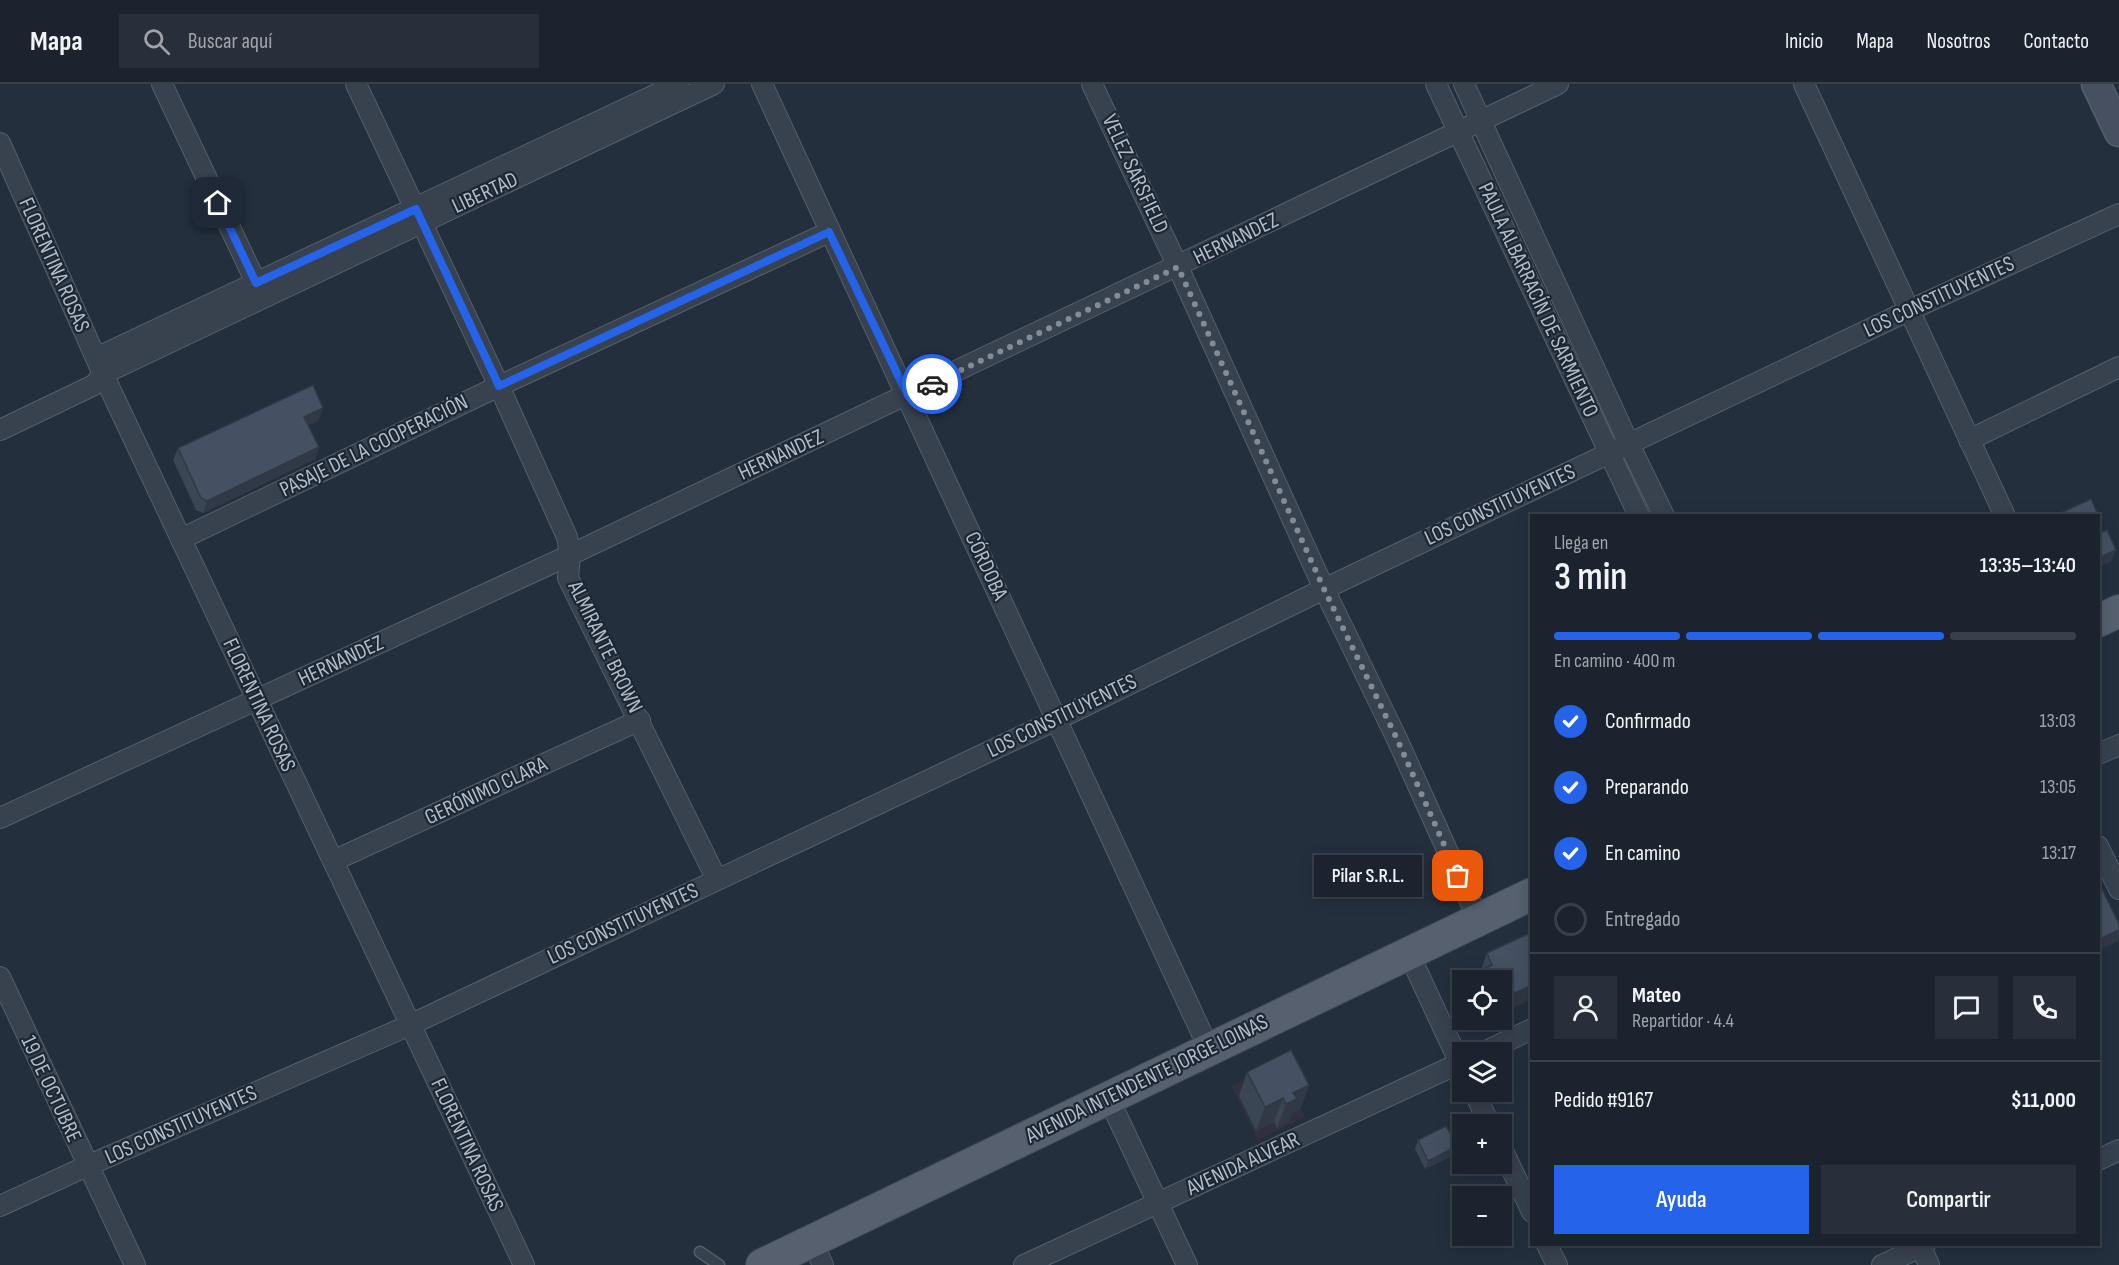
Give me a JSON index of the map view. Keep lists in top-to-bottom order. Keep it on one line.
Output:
{"streets":{"main road":["AVENIDA INTENDENTE JORGE LOINAS"],"street":["VELEZ SARSFIELD","LIBERTAD","HERNANDEZ","FLORENTINA ROSAS","LOS CONSTITUYENTES","PAULA ALBARRACÍN DE SARMIENTO","PASAJE DE LA COOPERACIÓN","CÓRDOBA","ALMIRANTE BROWN","GERÓNIMO CLARA","19 DE OCTUBRE","AVENIDA ALVEAR"]},"crossings":[["VELEZ SARSFIELD","HERNANDEZ"],["VELEZ SARSFIELD","LOS CONSTITUYENTES"],["VELEZ SARSFIELD","AVENIDA INTENDENTE JORGE LOINAS"],["LIBERTAD","FLORENTINA ROSAS"],["LIBERTAD","ALMIRANTE BROWN"],["HERNANDEZ","FLORENTINA ROSAS"],["HERNANDEZ","PAULA ALBARRACÍN DE SARMIENTO"],["HERNANDEZ","CÓRDOBA"],["HERNANDEZ","ALMIRANTE BROWN"],["FLORENTINA ROSAS","LOS CONSTITUYENTES"],["FLORENTINA ROSAS","PASAJE DE LA COOPERACIÓN"],["FLORENTINA ROSAS","GERÓNIMO CLARA"],["LOS CONSTITUYENTES","PAULA ALBARRACÍN DE SARMIENTO"],["LOS CONSTITUYENTES","CÓRDOBA"],["LOS CONSTITUYENTES","ALMIRANTE BROWN"],["LOS CONSTITUYENTES","19 DE OCTUBRE"],["PASAJE DE LA COOPERACIÓN","CÓRDOBA"],["PASAJE DE LA COOPERACIÓN","ALMIRANTE BROWN"],["CÓRDOBA","AVENIDA INTENDENTE JORGE LOINAS"],["ALMIRANTE BROWN","GERÓNIMO CLARA"]],"places":["Pilar S.R.L."],"page":{"header":"Mapa","search":"Buscar aquí","nav":["Inicio","Mapa","Nosotros","Contacto"],"heading":["3 min","Llega en","13:35–13:40"],"panel":["Mateo","Repartidor · 4.4","Pedido #9167","$11,000"],"bar":"En camino · 400 m","list":[["Confirmado","13:03"],["Preparando","13:05"],["En camino","13:17"],"Entregado"],"bubble":"Pilar S.R.L.","map_buttons":["+","−"],"buttons":["Ayuda","Compartir"]}}
